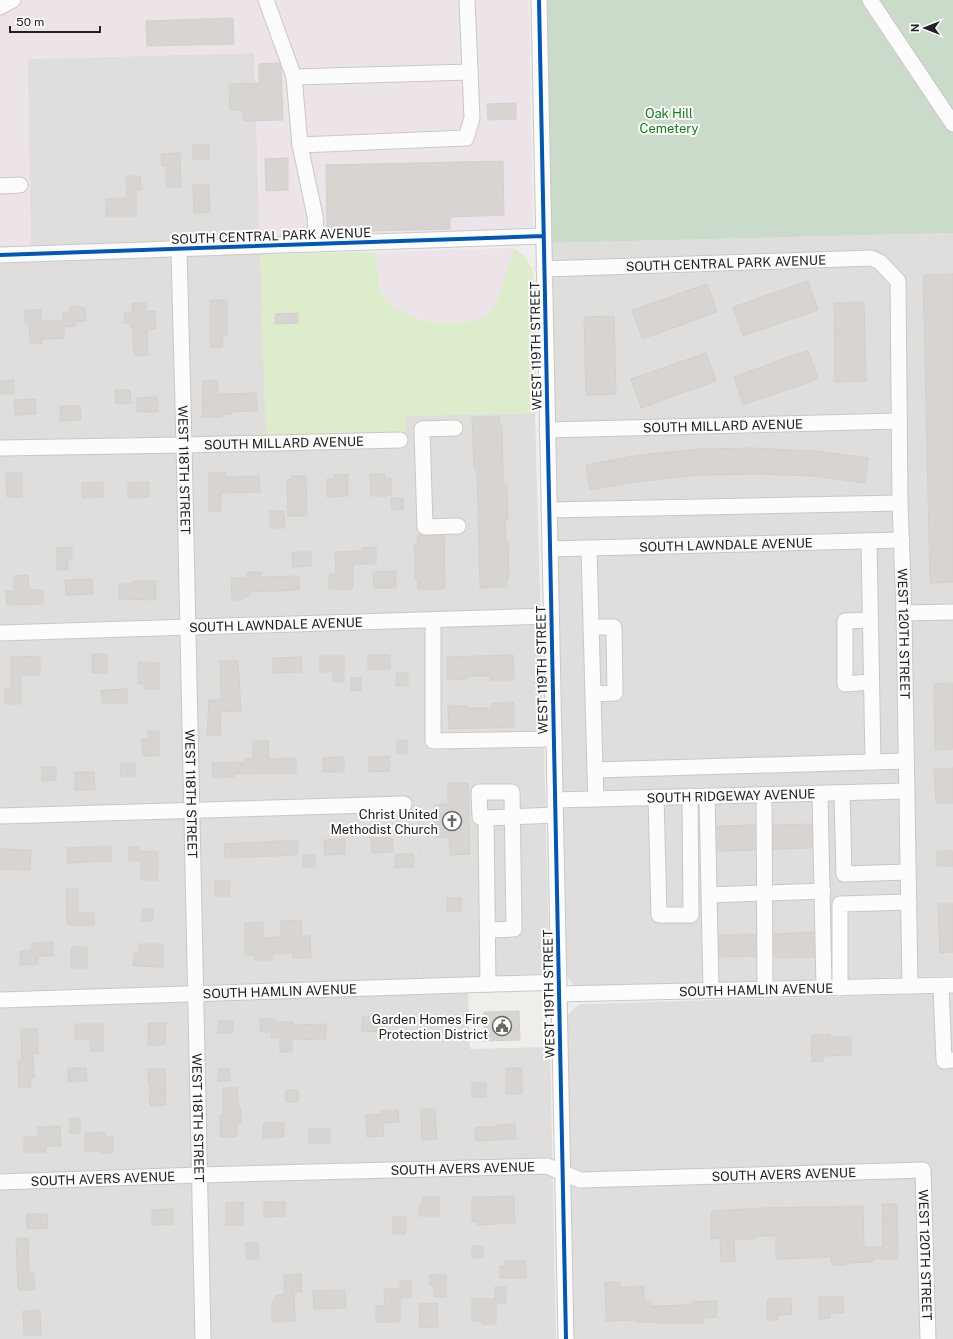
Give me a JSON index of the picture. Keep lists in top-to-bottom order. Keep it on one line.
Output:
{"streets":{"street":["SOUTH CENTRAL PARK AVENUE","WEST 119TH STREET","SOUTH MILLARD AVENUE","WEST 118TH STREET","SOUTH LAWNDALE AVENUE","WEST 120TH STREET","SOUTH RIDGEWAY AVENUE","SOUTH HAMLIN AVENUE","SOUTH AVERS AVENUE"]},"crossings":[["SOUTH CENTRAL PARK AVENUE","WEST 119TH STREET"],["SOUTH CENTRAL PARK AVENUE","WEST 118TH STREET"],["SOUTH CENTRAL PARK AVENUE","WEST 120TH STREET"],["WEST 119TH STREET","SOUTH MILLARD AVENUE"],["WEST 119TH STREET","SOUTH LAWNDALE AVENUE"],["WEST 119TH STREET","SOUTH RIDGEWAY AVENUE"],["WEST 119TH STREET","SOUTH HAMLIN AVENUE"],["WEST 119TH STREET","SOUTH AVERS AVENUE"],["SOUTH MILLARD AVENUE","WEST 118TH STREET"],["SOUTH MILLARD AVENUE","WEST 120TH STREET"],["WEST 118TH STREET","SOUTH LAWNDALE AVENUE"],["WEST 118TH STREET","SOUTH HAMLIN AVENUE"],["WEST 118TH STREET","SOUTH AVERS AVENUE"],["SOUTH LAWNDALE AVENUE","WEST 120TH STREET"],["WEST 120TH STREET","SOUTH RIDGEWAY AVENUE"],["WEST 120TH STREET","SOUTH HAMLIN AVENUE"],["WEST 120TH STREET","SOUTH AVERS AVENUE"]],"parks":["Oak Hill Cemetery"],"places":{"church":["Christ United Methodist Church"],"public building":["Garden Homes Fire Protection District"]},"scale_bar":"50 m","north":"left"}
